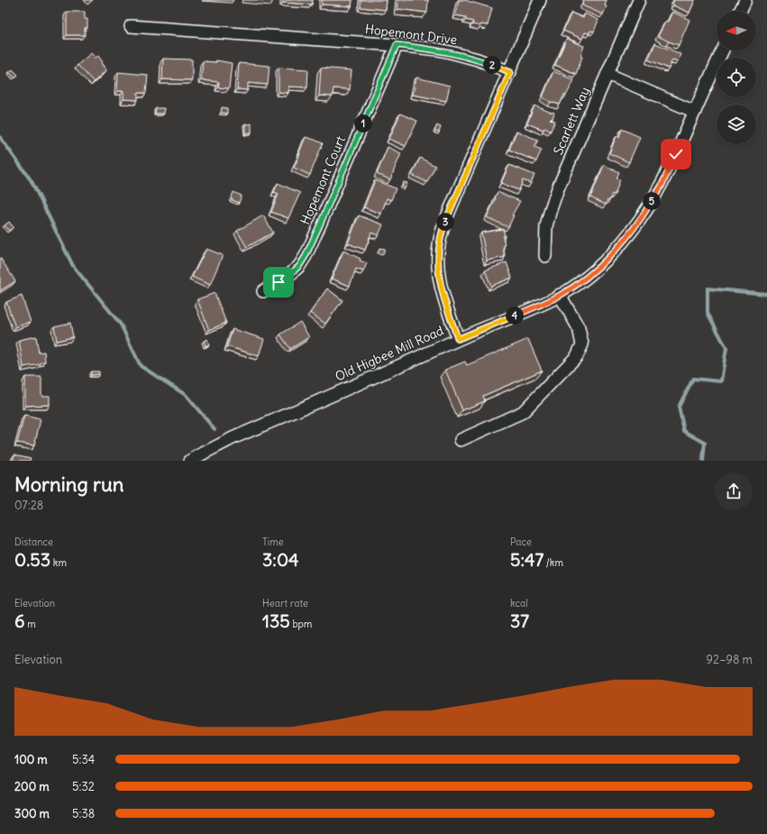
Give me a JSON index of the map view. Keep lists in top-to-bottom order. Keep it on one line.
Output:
{"streets":{"street":["Hopemont Drive","Scarlett Way","Hopemont Court","Old Higbee Mill Road"]},"crossings":[["Hopemont Drive","Hopemont Court"]],"north":"left","page":{"pins":["2","1","5","3","4"],"heading":["Morning run","07:28"],"stats":[["Distance","0.53 km"],["Time","3:04"],["Pace","5:47 /km"],["Elevation","6 m"],["Heart rate","135 bpm"],["kcal","37"]],"chart":["Elevation","92–98 m"],"list":[{"name":"100 m","note":"5:34"},{"name":"200 m","note":"5:32"},{"name":"300 m","note":"5:38"}]}}
